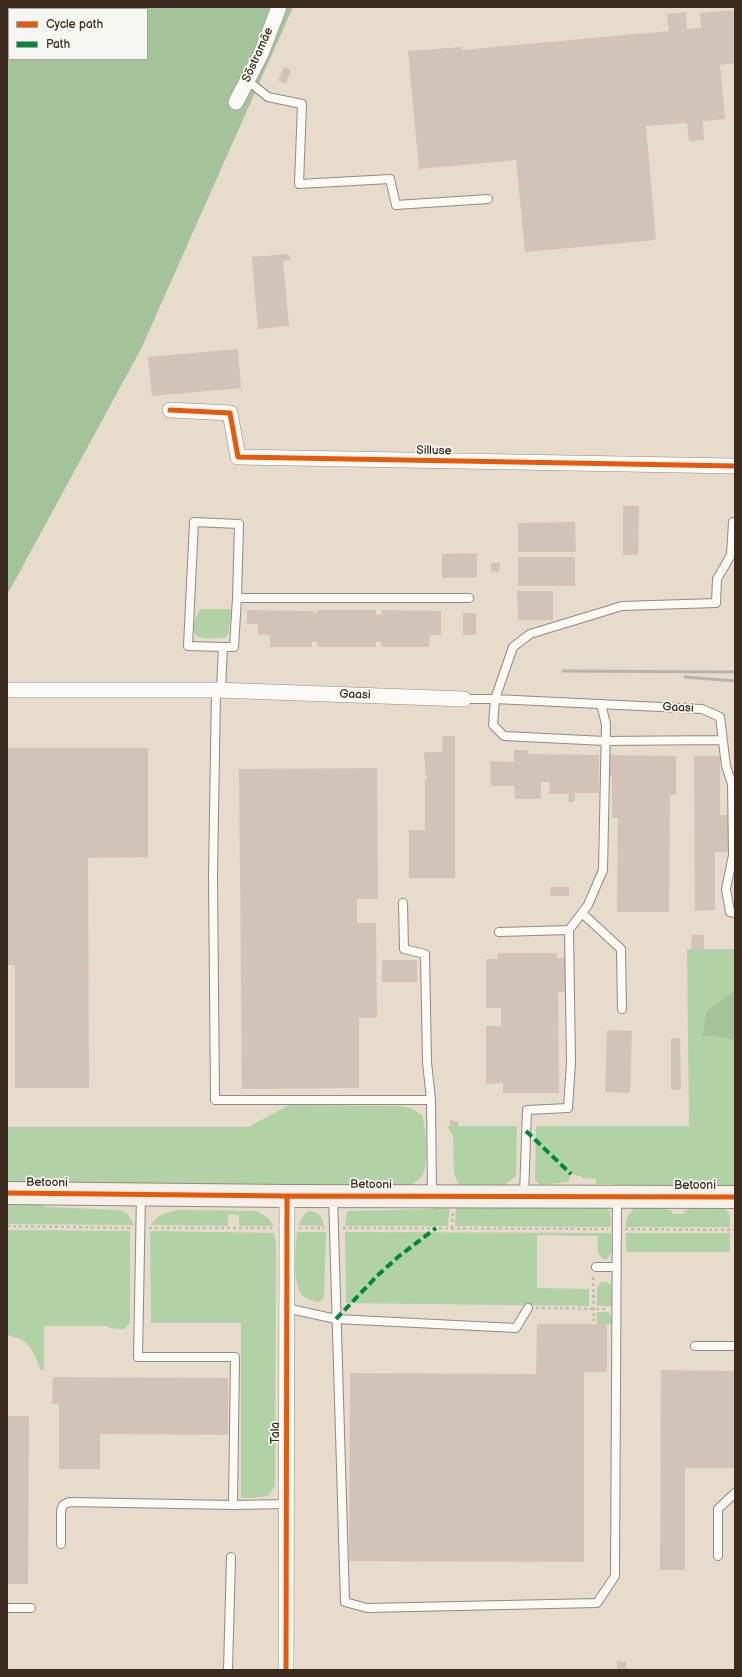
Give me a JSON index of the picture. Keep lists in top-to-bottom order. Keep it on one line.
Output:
{"streets":{"street":["Sõstramäe","Silluse","Gaasi","Betooni","Tala"]},"crossings":[["Betooni","Tala"]],"legend":["Cycle path","Path"]}
